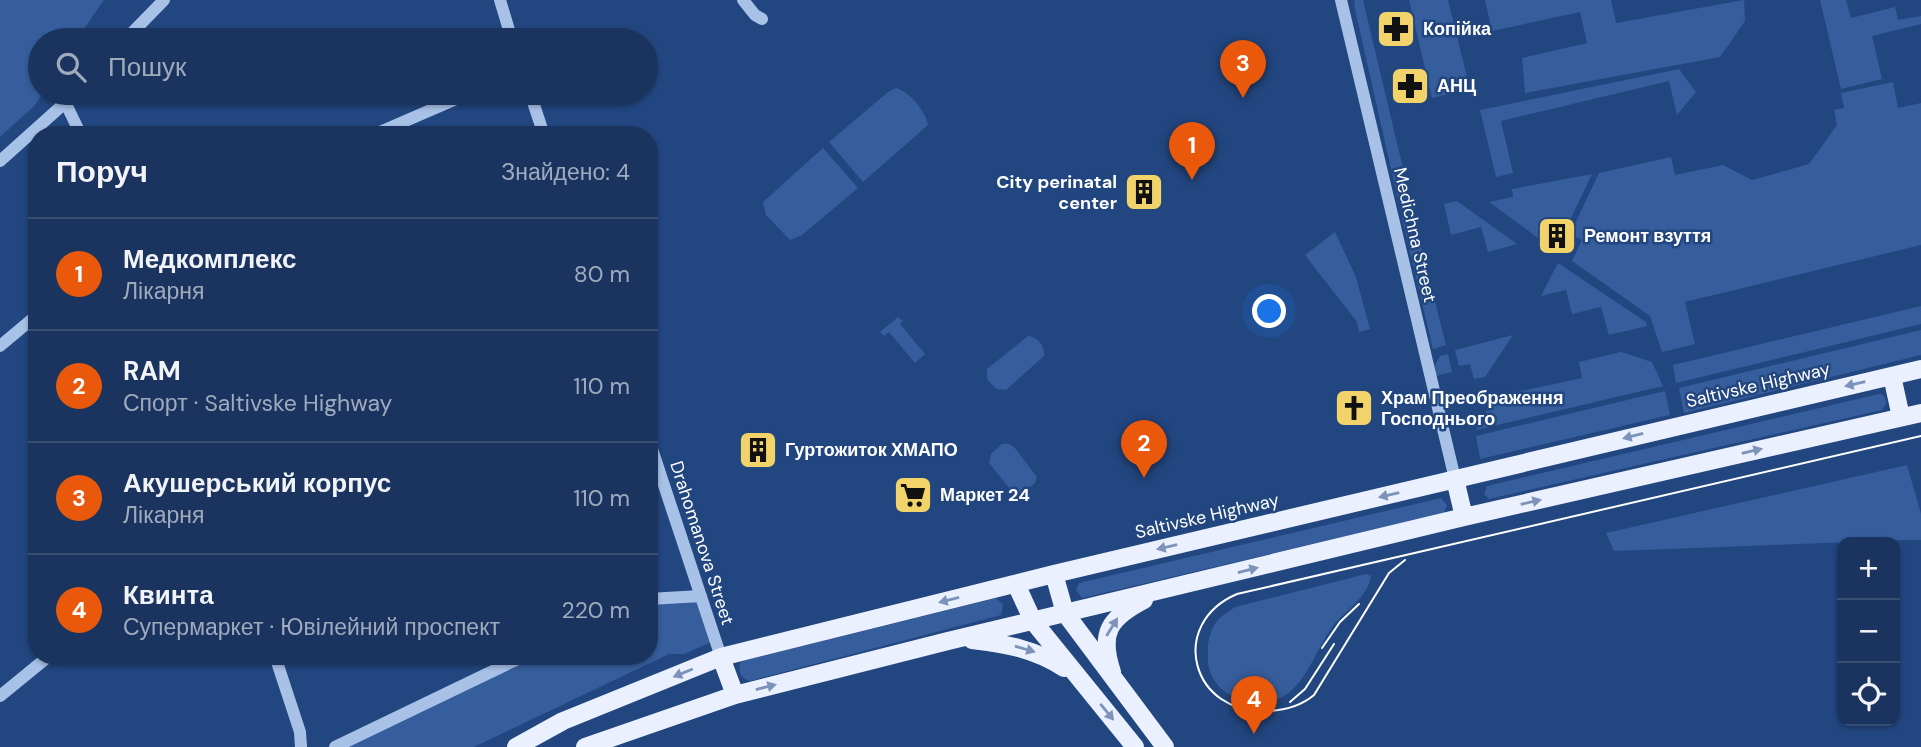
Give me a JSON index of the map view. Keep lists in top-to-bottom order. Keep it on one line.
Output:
{"streets":{"main road":["Saltivske Highway"],"street":["Medichna Street","Drahomanova Street"]},"crossings":[["Medichna Street","Saltivske Highway"],["Saltivske Highway","Drahomanova Street"]],"places":{"pharmacy":["Копійка","АНЦ"],"building":["City perinatal center","Ремонт взуття","Гуртожиток ХМАПО"],"church":["Храм Преображення Господнього"],"supermarket":["Маркет 24"]},"page":{"search":"Пошук","pins":["3","1","2","4"],"heading":["Поруч","Знайдено: 4"],"list":[{"mark":"1","name":"Медкомплекс","note":"Лікарня","value":"80 m"},{"mark":"2","name":"RAM","note":"Спорт · Saltivske Highway","value":"110 m"},{"mark":"3","name":"Акушерський корпус","note":"Лікарня","value":"110 m"},{"mark":"4","name":"Квинта","note":"Супермаркет · Ювілейний проспект","value":"220 m"}],"map_buttons":["+","−"]}}
